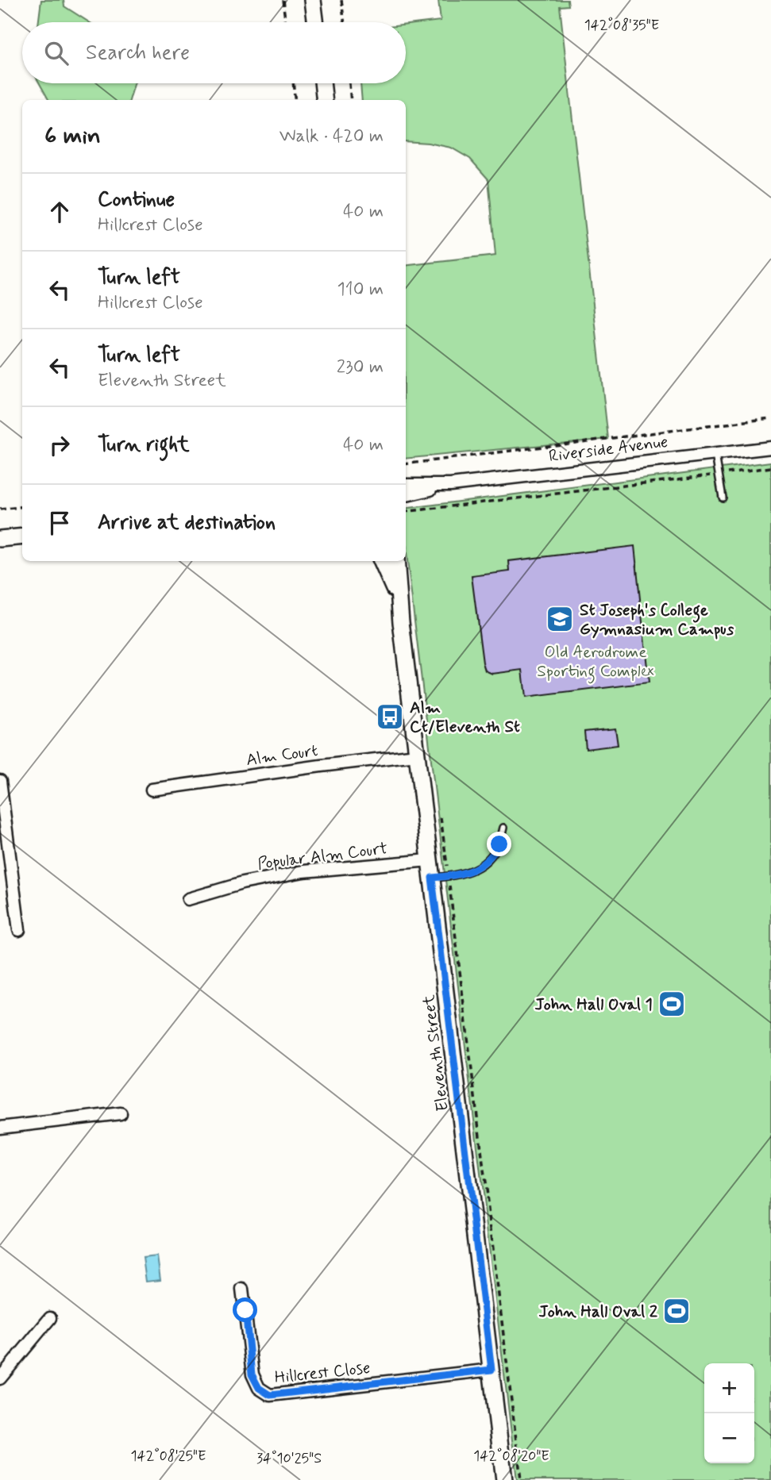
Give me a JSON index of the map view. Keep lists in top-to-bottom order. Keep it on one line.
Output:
{"streets":{"main road":["Eleventh Street"],"street":["Riverside Avenue","Alm Court","Popular Alm Court","Hillcrest Close"]},"crossings":[["Alm Court","Eleventh Street"],["Popular Alm Court","Eleventh Street"],["Eleventh Street","Hillcrest Close"]],"parks":["Old Aerodrome Sporting Complex"],"places":{"school or university":["St Joseph's College Gymnasium Campus"],"bus stop":["Alm Ct/Eleventh St"],"sports":["John Hall Oval 1","John Hall Oval 2"]},"page":{"search":"Search here","heading":["6 min","Walk · 420 m"],"list":[["Continue","Hillcrest Close","40 m"],["Turn left","Hillcrest Close","110 m"],["Turn left","Eleventh Street","230 m"],["Turn right","40 m"],"Arrive at destination"],"map_buttons":["+","−"]},"coordinates":["142°08'35\"E","142°08'25\"E","142°08'20\"E","34°10'25\"S"]}
